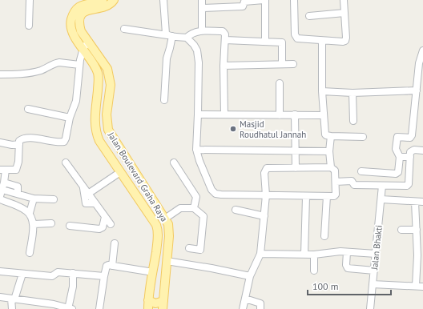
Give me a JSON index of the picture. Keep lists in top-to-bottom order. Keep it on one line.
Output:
{"streets":{"main road":["Jalan Boulevard Graha Raya"],"street":["Jalan Bhakti"]},"places":["Masjid Roudhatul Jannah"],"scale_bar":"100 m"}
